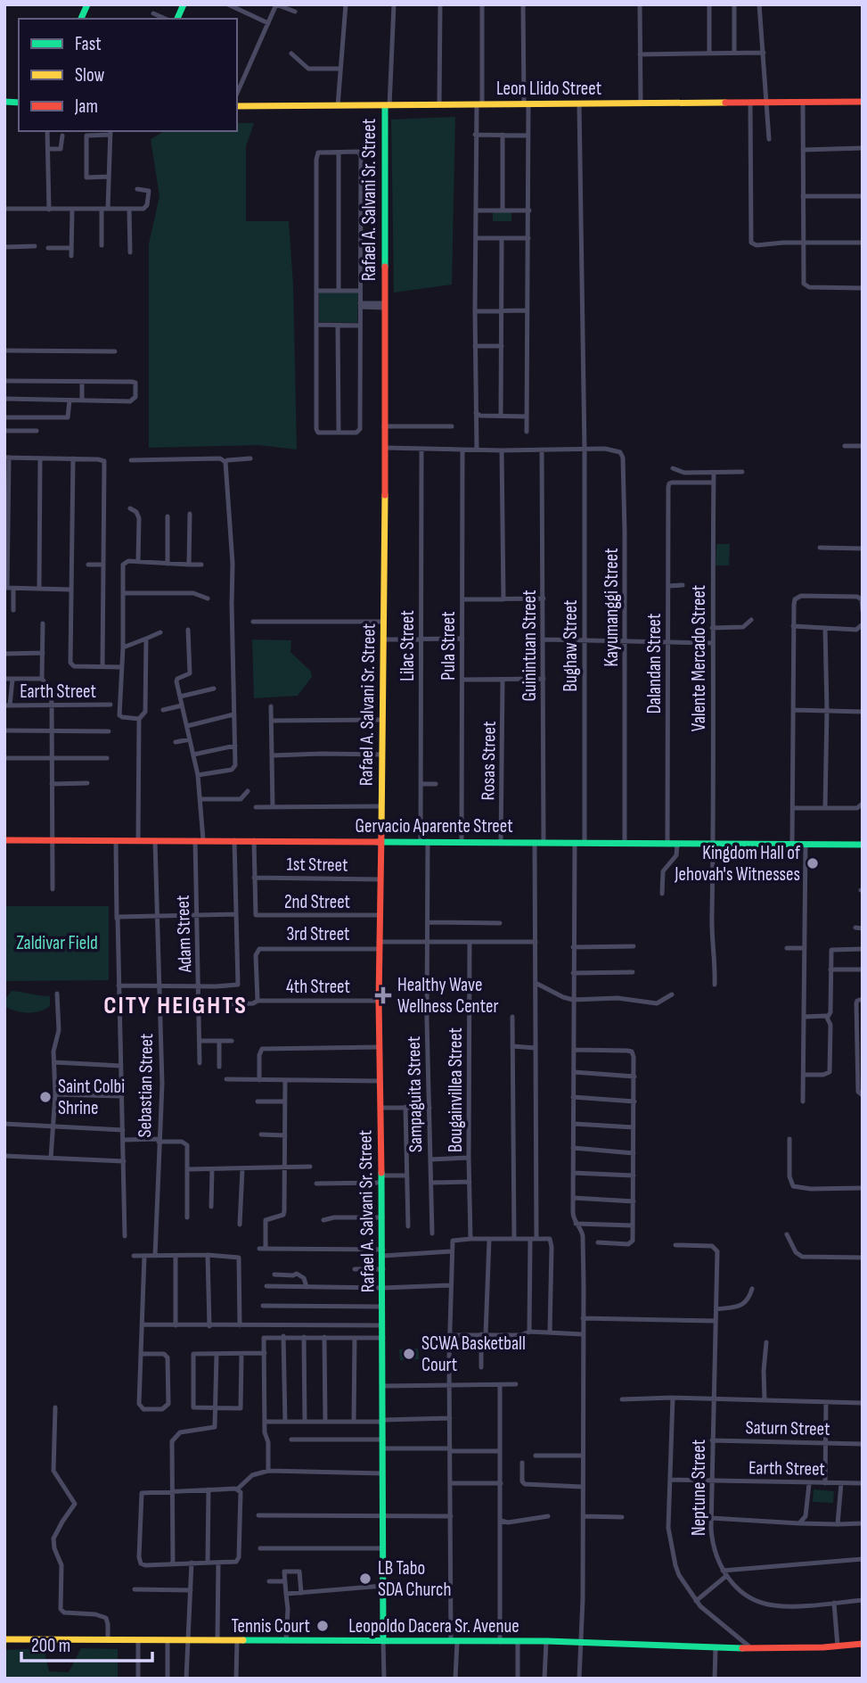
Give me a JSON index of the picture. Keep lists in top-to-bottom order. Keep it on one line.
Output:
{"streets":{"main road":["Leon Llido Street","Rafael A. Salvani Sr. Street","Gervacio Aparente Street","Leopoldo Dacera Sr. Avenue"],"street":["Kayumanggi Street","Lilac Street","Pula Street","Guinintuan Street","Bughaw Street","Valente Mercado Street","Dalandan Street","Earth Street","Rosas Street","1st Street","2nd Street","Adam Street","3rd Street","4th Street","Sebastian Street","Bougainvillea Street","Sampaguita Street","Saturn Street","Neptune Street"]},"crossings":[["Leon Llido Street","Rafael A. Salvani Sr. Street"],["Leon Llido Street","Bughaw Street"],["Rafael A. Salvani Sr. Street","Kayumanggi Street"],["Rafael A. Salvani Sr. Street","Gervacio Aparente Street"],["Rafael A. Salvani Sr. Street","1st Street"],["Rafael A. Salvani Sr. Street","2nd Street"],["Rafael A. Salvani Sr. Street","3rd Street"],["Rafael A. Salvani Sr. Street","4th Street"],["Rafael A. Salvani Sr. Street","Leopoldo Dacera Sr. Avenue"],["Kayumanggi Street","Lilac Street"],["Kayumanggi Street","Pula Street"],["Kayumanggi Street","Guinintuan Street"],["Kayumanggi Street","Bughaw Street"],["Kayumanggi Street","Gervacio Aparente Street"],["Lilac Street","Gervacio Aparente Street"],["Lilac Street","Sampaguita Street"],["Pula Street","Gervacio Aparente Street"],["Guinintuan Street","Gervacio Aparente Street"],["Bughaw Street","Gervacio Aparente Street"],["Valente Mercado Street","Dalandan Street"],["Valente Mercado Street","Gervacio Aparente Street"],["Dalandan Street","Gervacio Aparente Street"],["Earth Street","Neptune Street"],["Rosas Street","Gervacio Aparente Street"],["Gervacio Aparente Street","Adam Street"],["Gervacio Aparente Street","Sebastian Street"],["Gervacio Aparente Street","Sampaguita Street"],["1st Street","2nd Street"],["3rd Street","4th Street"],["3rd Street","Bougainvillea Street"],["3rd Street","Sampaguita Street"],["Saturn Street","Neptune Street"]],"districts":["CITY HEIGHTS"],"parks":["Zaldivar Field"],"places":{"other":["Kingdom Hall of Jehovah's Witnesses","Saint Colbi Shrine","SCWA Basketball Court","LB Tabo SDA Church","Tennis Court"],"health":["Healthy Wave Wellness Center"]},"legend":["Fast","Slow","Jam"],"scale_bar":"200 m"}
